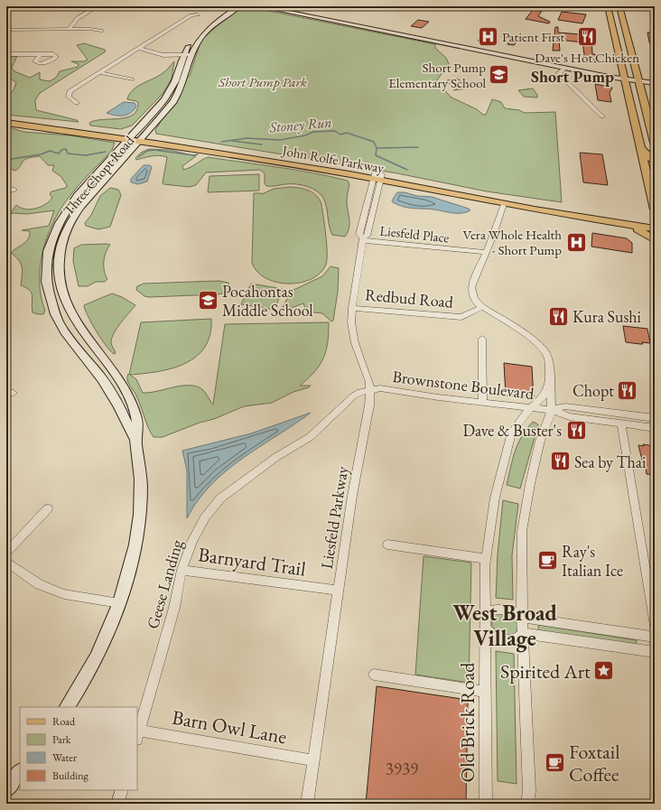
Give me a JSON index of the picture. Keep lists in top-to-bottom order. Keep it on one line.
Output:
{"streets":{"main road":["John Rolfe Parkway","Three Chopt Road"],"street":["Liesfeld Place","Redbud Road","Brownstone Boulevard","Liesfeld Parkway","Barnyard Trail","Geese Landing","Old Brick Road","Barn Owl Lane"]},"crossings":[["John Rolfe Parkway","Three Chopt Road"],["John Rolfe Parkway","Liesfeld Parkway"],["Liesfeld Place","Liesfeld Parkway"],["Redbud Road","Liesfeld Parkway"],["Brownstone Boulevard","Liesfeld Parkway"],["Brownstone Boulevard","Geese Landing"],["Brownstone Boulevard","Old Brick Road"],["Liesfeld Parkway","Barnyard Trail"],["Liesfeld Parkway","Geese Landing"],["Liesfeld Parkway","Barn Owl Lane"],["Barnyard Trail","Geese Landing"],["Geese Landing","Barn Owl Lane"]],"districts":["Short Pump","West Broad Village"],"water":["Stoney Run"],"parks":["Short Pump Park"],"places":{"hospital":["Patient First","Vera Whole Health - Short Pump"],"restaurant":["Dave's Hot Chicken","Kura Sushi","Chopt","Dave & Buster's","Sea by Thai"],"school or university":["Short Pump Elementary School","Pocahontas Middle School"],"cafe":["Ray's Italian Ice","Foxtail Coffee"],"place":["Spirited Art"]},"house_numbers":["3939"],"legend":["Road","Park","Water","Building"]}
